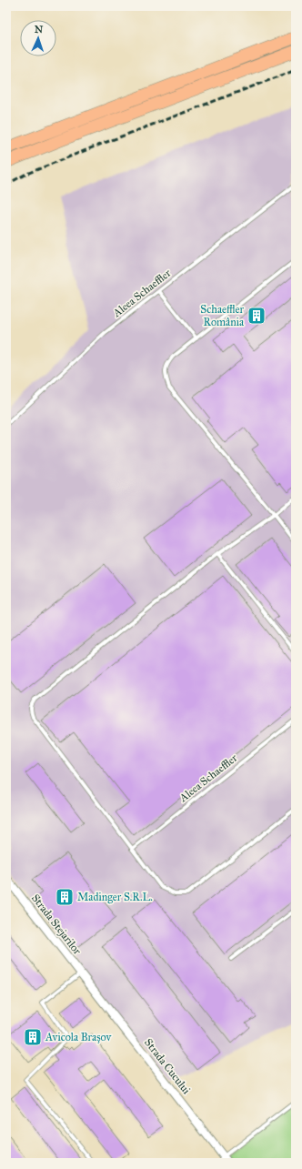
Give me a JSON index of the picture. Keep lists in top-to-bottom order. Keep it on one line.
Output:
{"streets":{"street":["Strada Stejarilor","Strada Cucului"],"lane":["Aleea Schaeffler"]},"crossings":[["Strada Stejarilor","Strada Cucului"]],"places":{"building":["Schaeffler România","Madinger S.R.L.","Avicola Brașov"]},"north":"top"}
